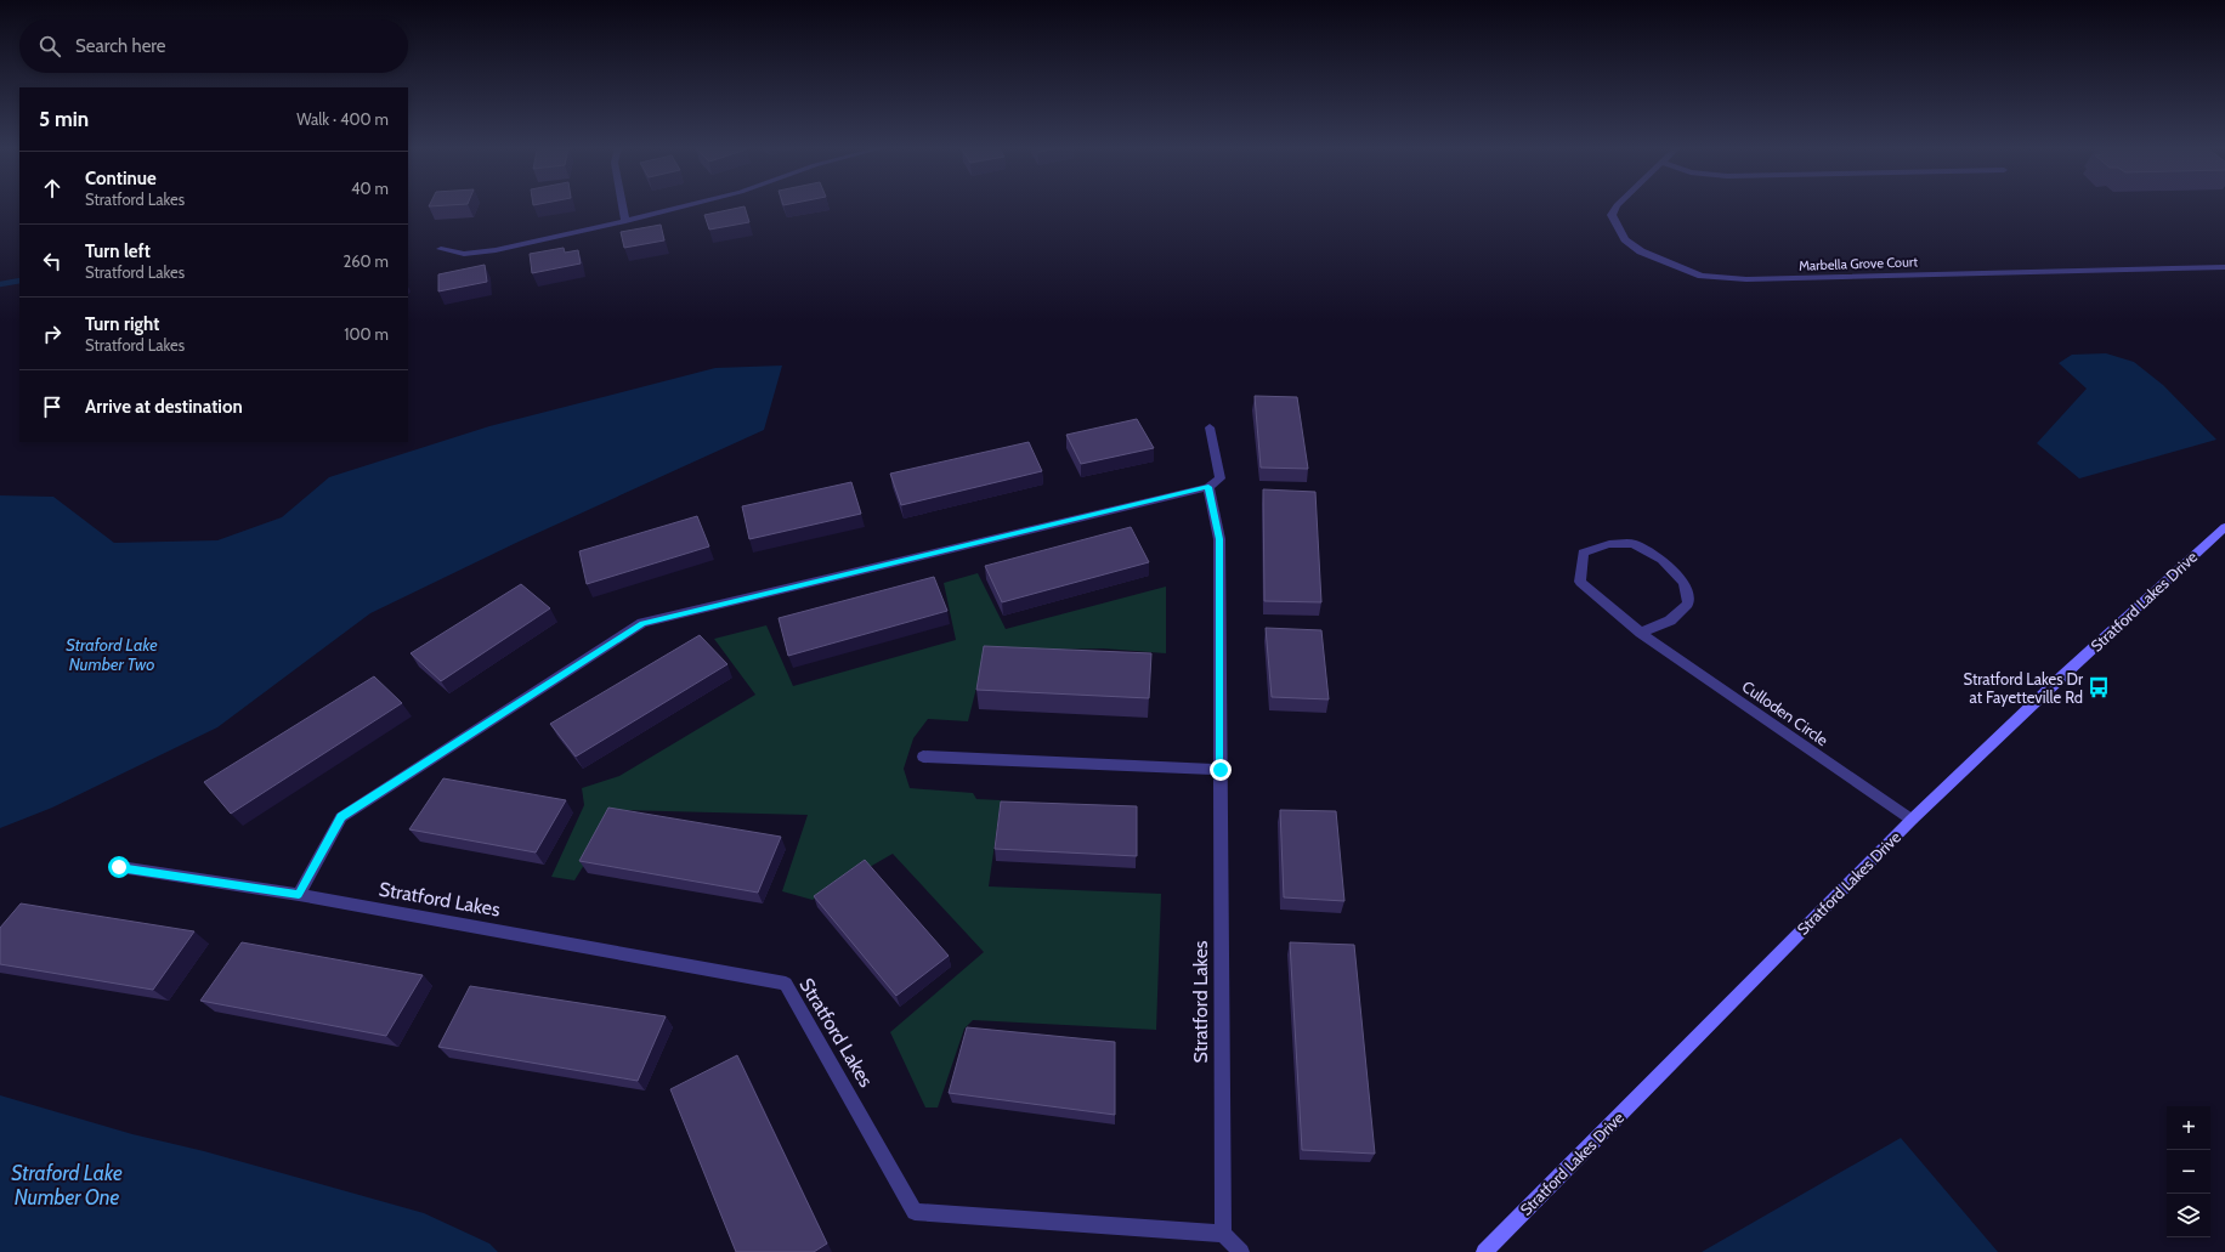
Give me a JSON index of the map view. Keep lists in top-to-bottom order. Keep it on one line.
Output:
{"streets":{"street":["Marbella Grove Court","Stratford Lakes Drive","Culloden Circle","Stratford Lakes"]},"crossings":[["Stratford Lakes Drive","Culloden Circle"]],"water":["Straford Lake Number Two","Straford Lake Number One"],"places":{"bus stop":["Stratford Lakes Dr at Fayetteville Rd"]},"page":{"search":"Search here","heading":["5 min","Walk · 400 m"],"list":[["Continue","Stratford Lakes","40 m"],["Turn left","Stratford Lakes","260 m"],["Turn right","Stratford Lakes","100 m"],"Arrive at destination"],"map_buttons":["+","−"]}}
